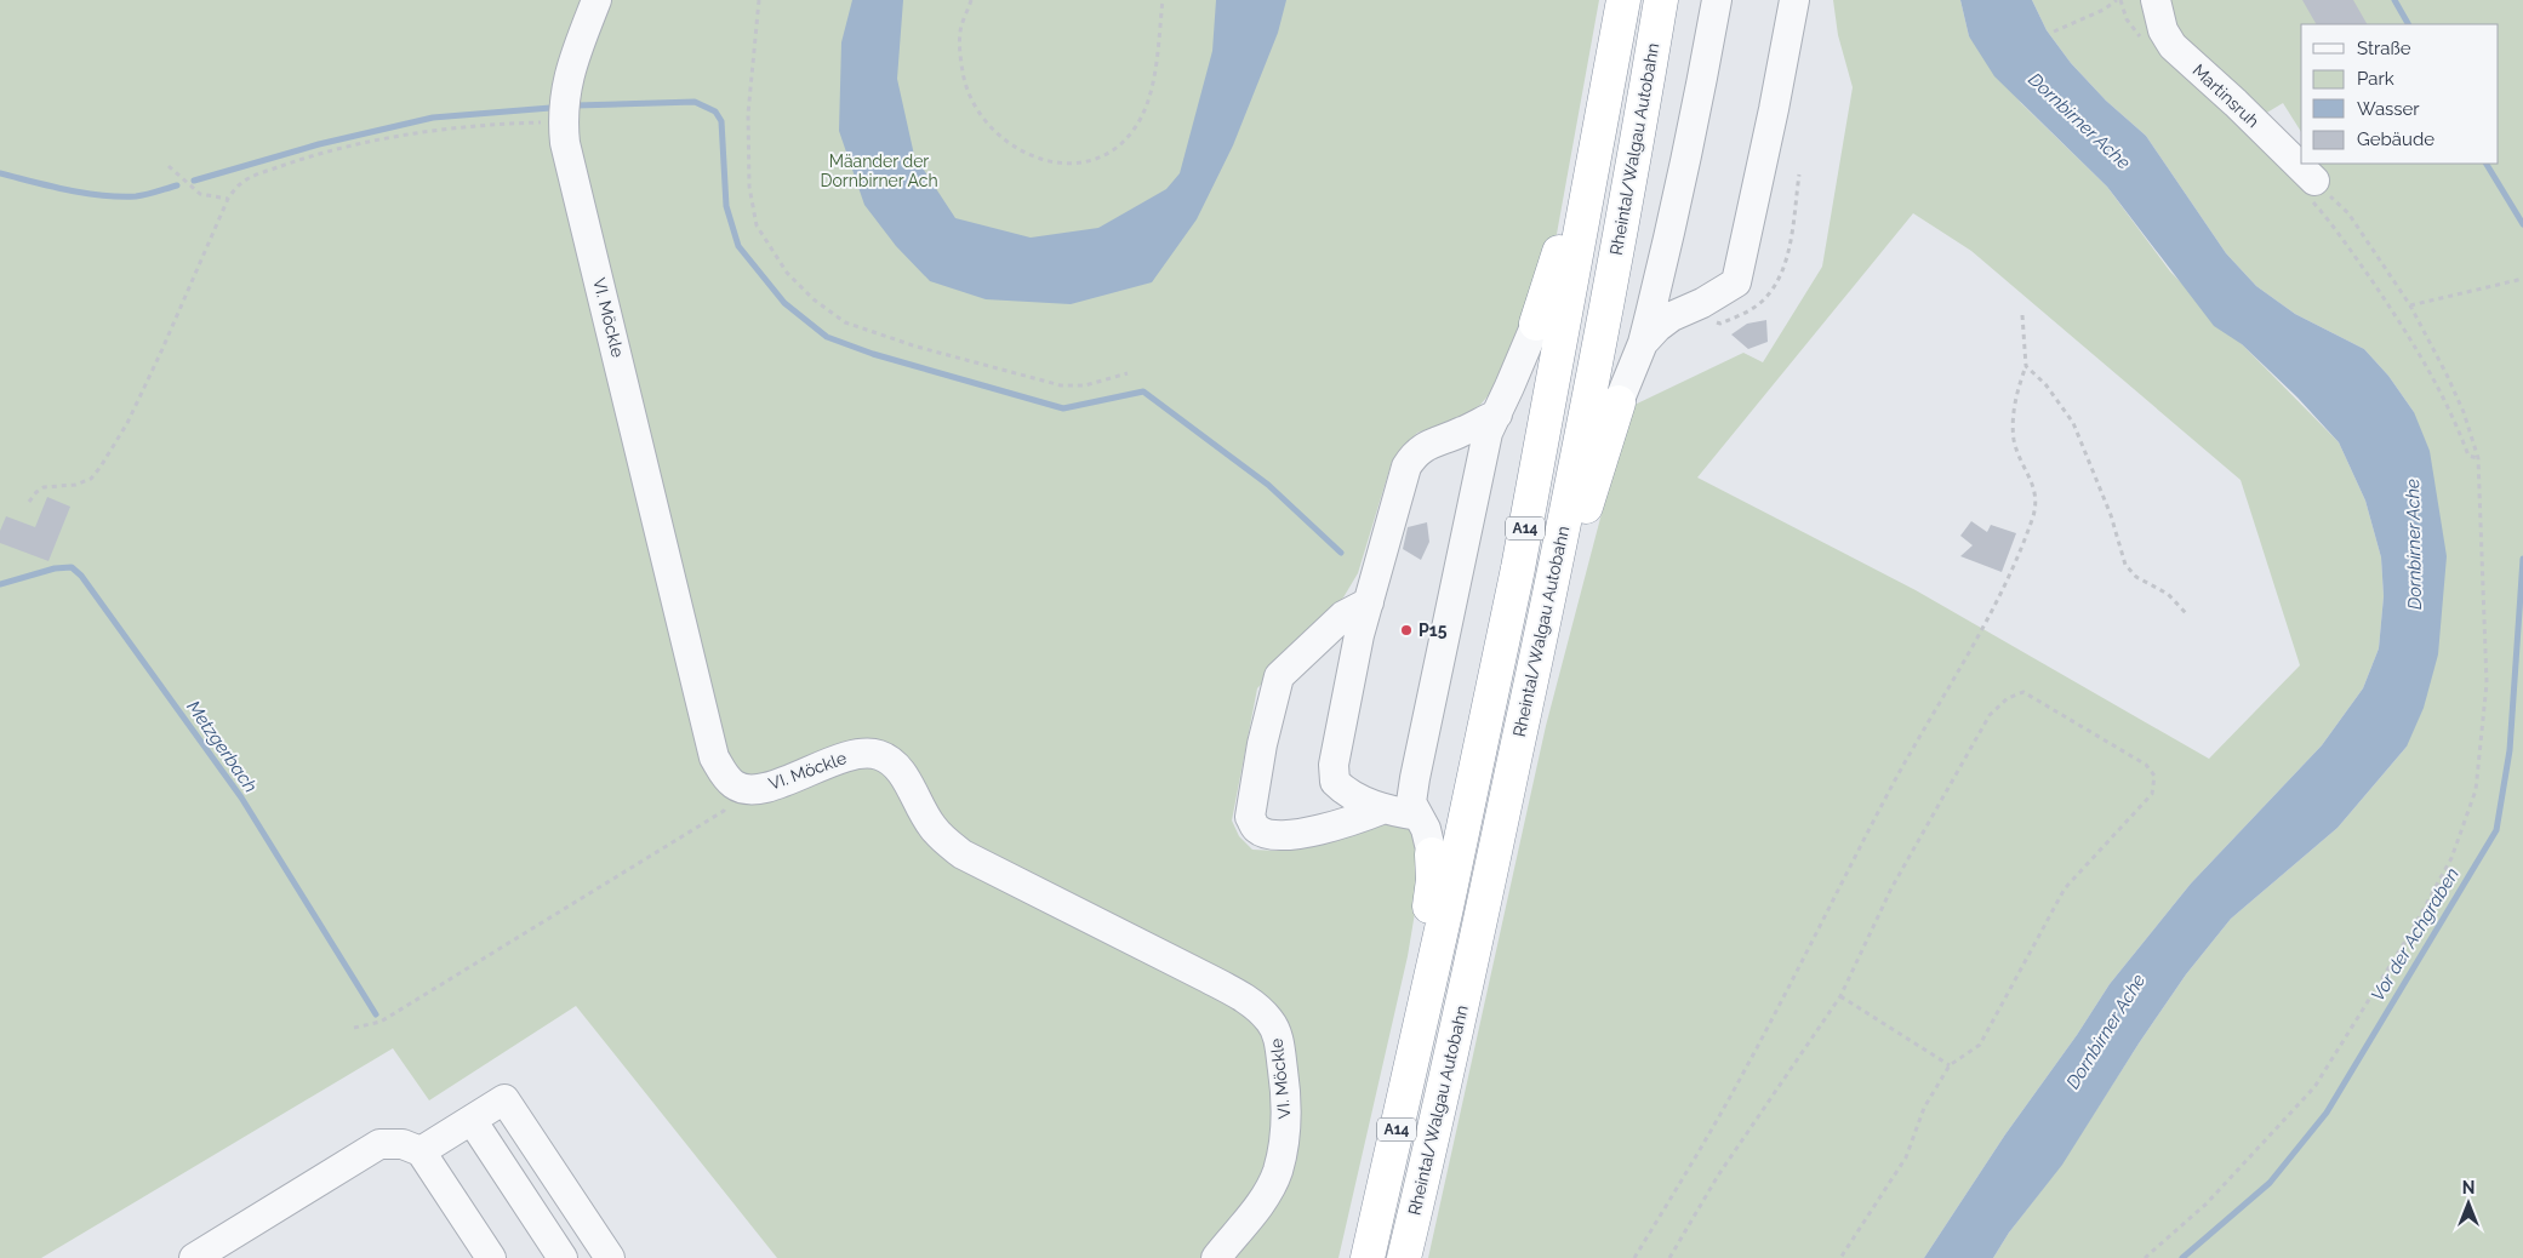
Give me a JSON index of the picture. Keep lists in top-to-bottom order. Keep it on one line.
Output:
{"streets":{"highway":["Rheintal/Walgau Autobahn","A14"],"street":["Martinsruh","VI. Möckle"]},"water":["Dornbirner Ache","Metzgerbach","Vor der Achgraben"],"parks":["Mäander der Dornbirner Ach"],"places":["P15"],"legend":["Straße","Park","Wasser","Gebäude"],"north":"top"}
